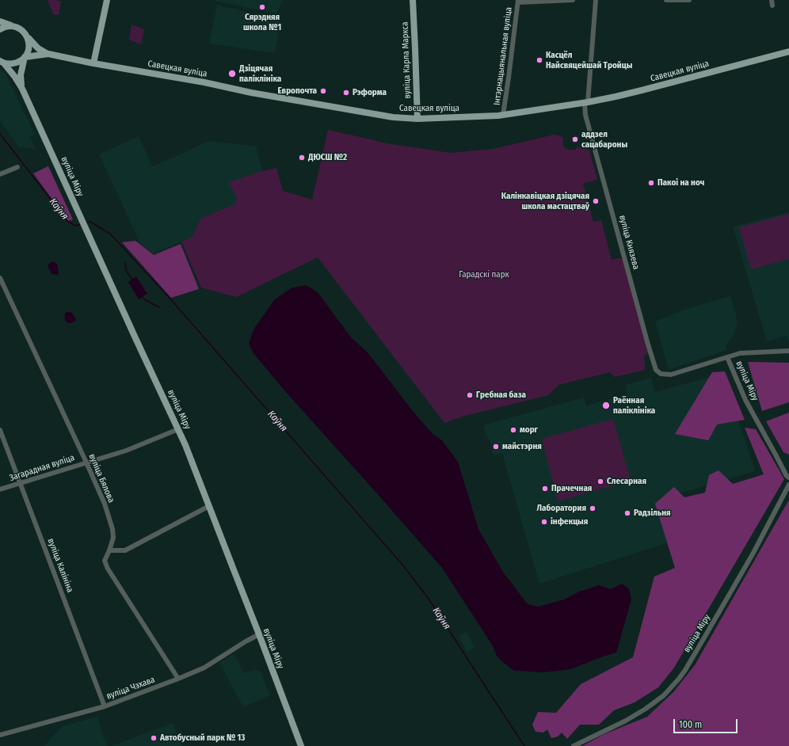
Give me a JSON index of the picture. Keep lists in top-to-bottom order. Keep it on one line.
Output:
{"streets":{"main road":["вуліца Карла Маркса","Савецкая вуліца","вуліца Міру"],"street":["Інтэрнацыянальная вуліца","вуліца Князева","Загарадная вуліца","вуліца Бялова","вуліца Калініна","вуліца Чэхава"]},"crossings":[["Інтэрнацыянальная вуліца","Савецкая вуліца"],["вуліца Карла Маркса","Савецкая вуліца"],["Савецкая вуліца","вуліца Міру"],["Савецкая вуліца","вуліца Князева"],["вуліца Міру","вуліца Князева"],["вуліца Міру","Загарадная вуліца"],["вуліца Міру","вуліца Чэхава"],["Загарадная вуліца","вуліца Бялова"],["Загарадная вуліца","вуліца Калініна"],["вуліца Бялова","вуліца Чэхава"],["вуліца Калініна","вуліца Чэхава"]],"water":["Каўня"],"parks":["Гарадскі парк"],"places":["Сярэдняя школа №1","Касцёл Найсвяцейшай Тройцы","Дзіцячая паліклініка","Европочта","Рэформа","аддзел сацабароны","ДЮСШ №2","Пакоі на ноч","Калінкавіцкая дзіцячая школа мастацтваў","Гребная база","Раённая паліклініка","морг","майстэрня","Слесарная","Прачечная","Лаборатория","Радзільня","інфекцыя","Автобусный парк № 13"],"scale_bar":"100 m"}
